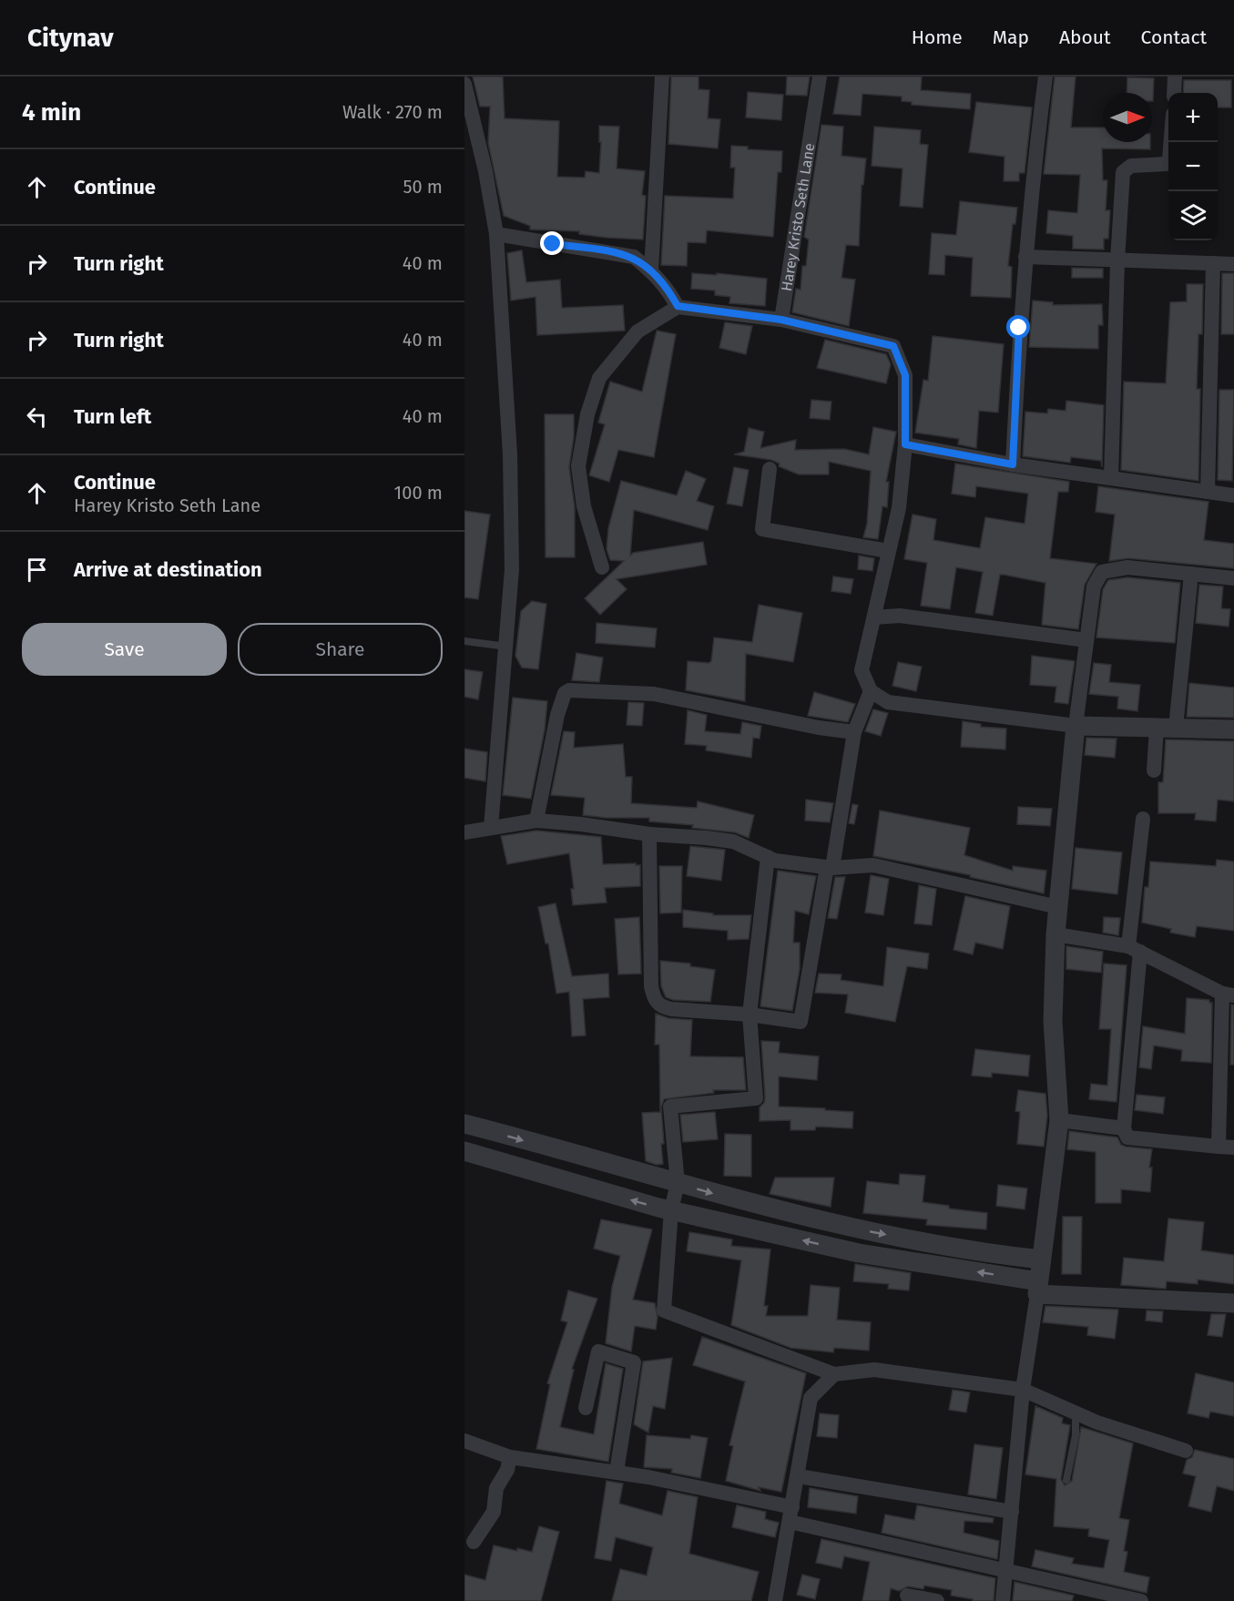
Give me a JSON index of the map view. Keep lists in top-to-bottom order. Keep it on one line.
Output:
{"streets":{"street":["Harey Kristo Seth Lane"]},"north":"right","page":{"header":"Citynav","nav":["Home","Map","About","Contact"],"heading":["4 min","Walk · 270 m"],"map_buttons":["+","−"],"list":[["Continue","50 m"],["Turn right","40 m"],["Turn right","40 m"],["Turn left","40 m"],["Continue","Harey Kristo Seth Lane","100 m"],"Arrive at destination"],"buttons":["Save","Share"]}}
